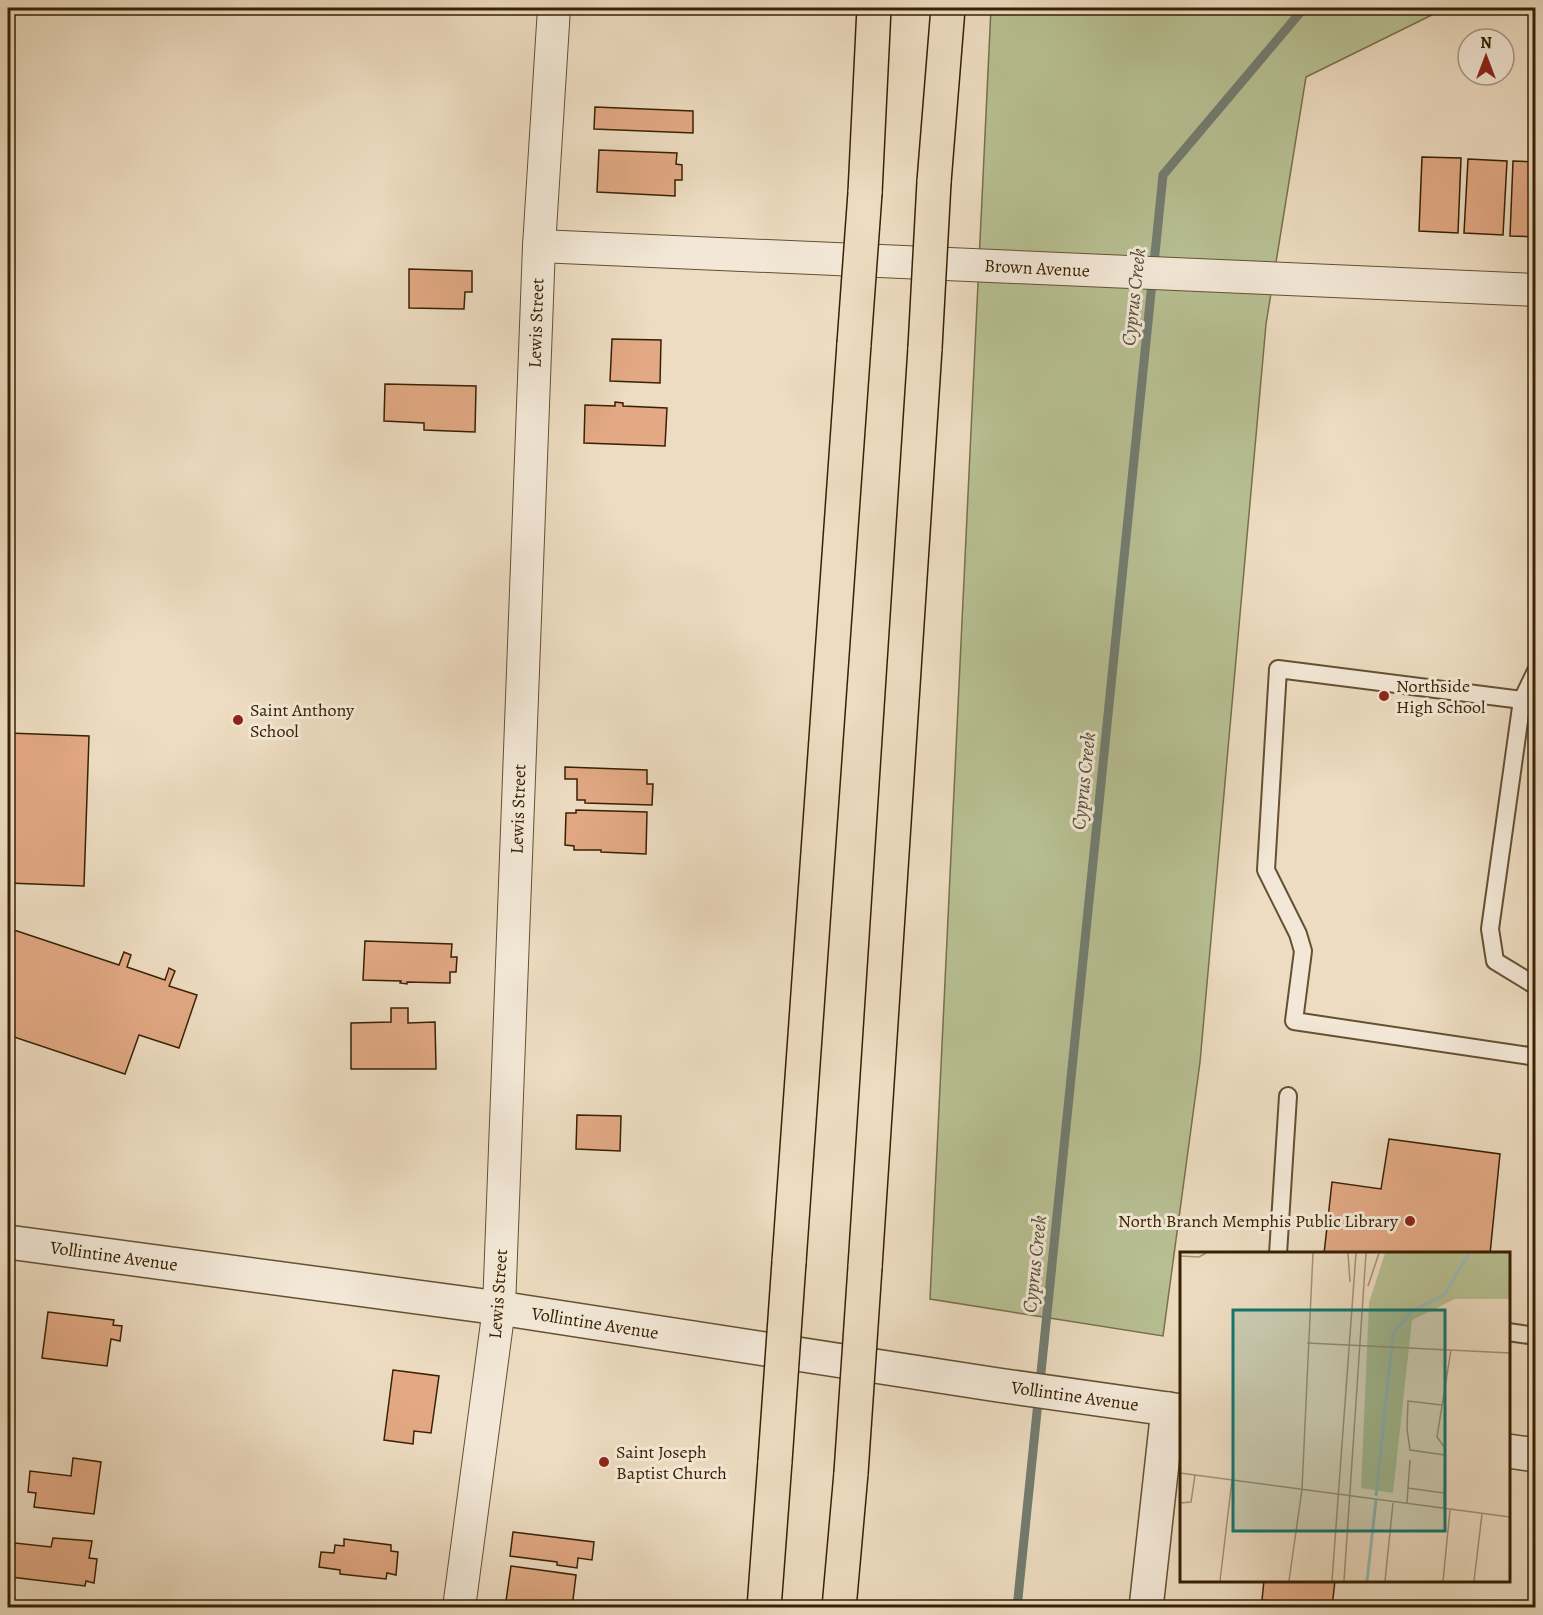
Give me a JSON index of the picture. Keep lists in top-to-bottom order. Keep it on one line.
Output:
{"streets":{"street":["Brown Avenue","Lewis Street","Vollintine Avenue"]},"crossings":[["Brown Avenue","Lewis Street"],["Lewis Street","Vollintine Avenue"]],"water":["Cyprus Creek"],"places":["Northside High School","Saint Anthony School","North Branch Memphis Public Library","Saint Joseph Baptist Church"],"north":"top"}
